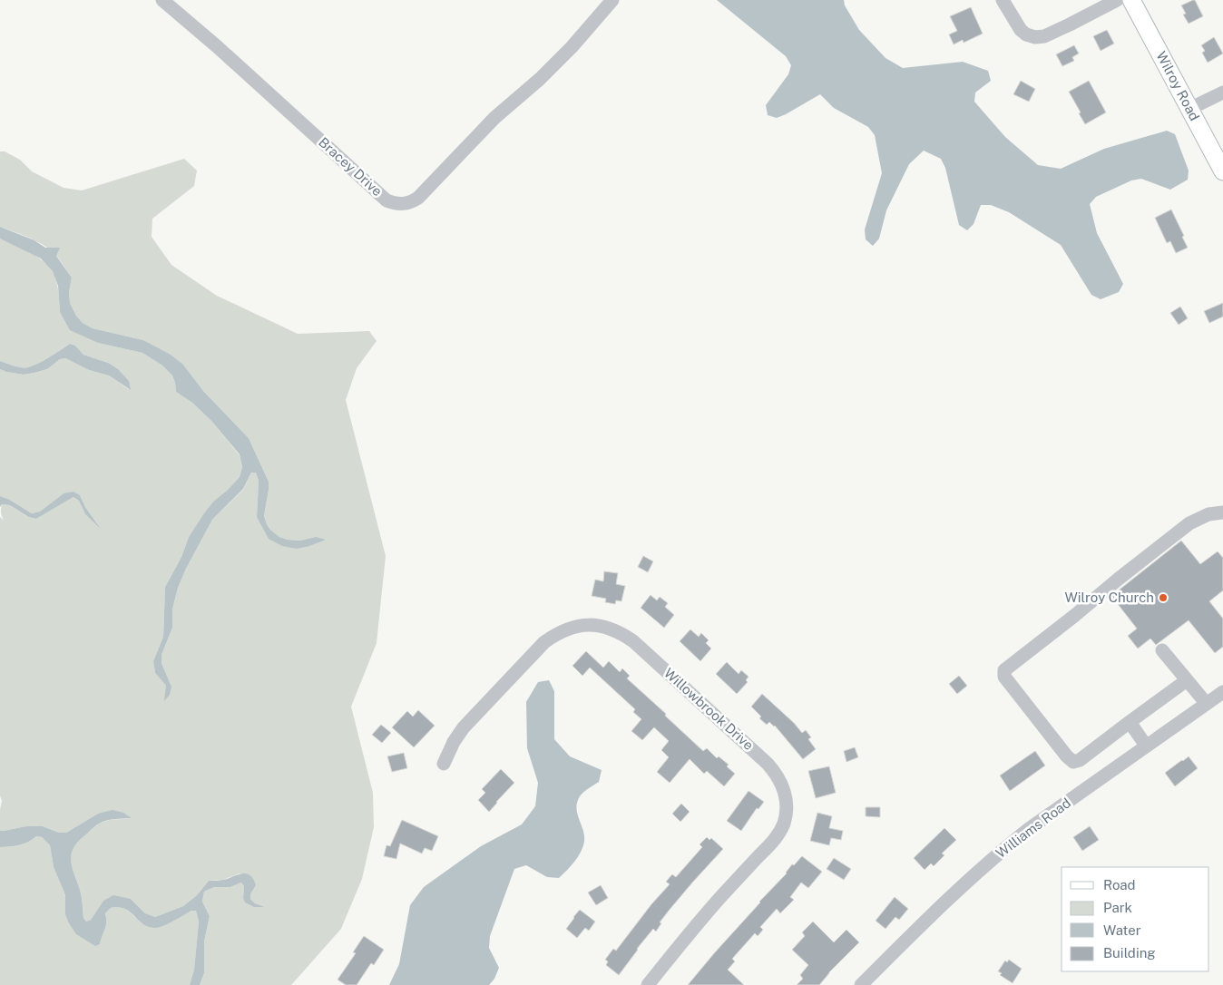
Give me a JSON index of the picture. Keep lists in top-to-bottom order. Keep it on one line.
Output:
{"streets":{"main road":["Wilroy Road"],"street":["Bracey Drive","Willowbrook Drive","Williams Road"]},"places":["Wilroy Church"],"legend":["Road","Park","Water","Building"]}
